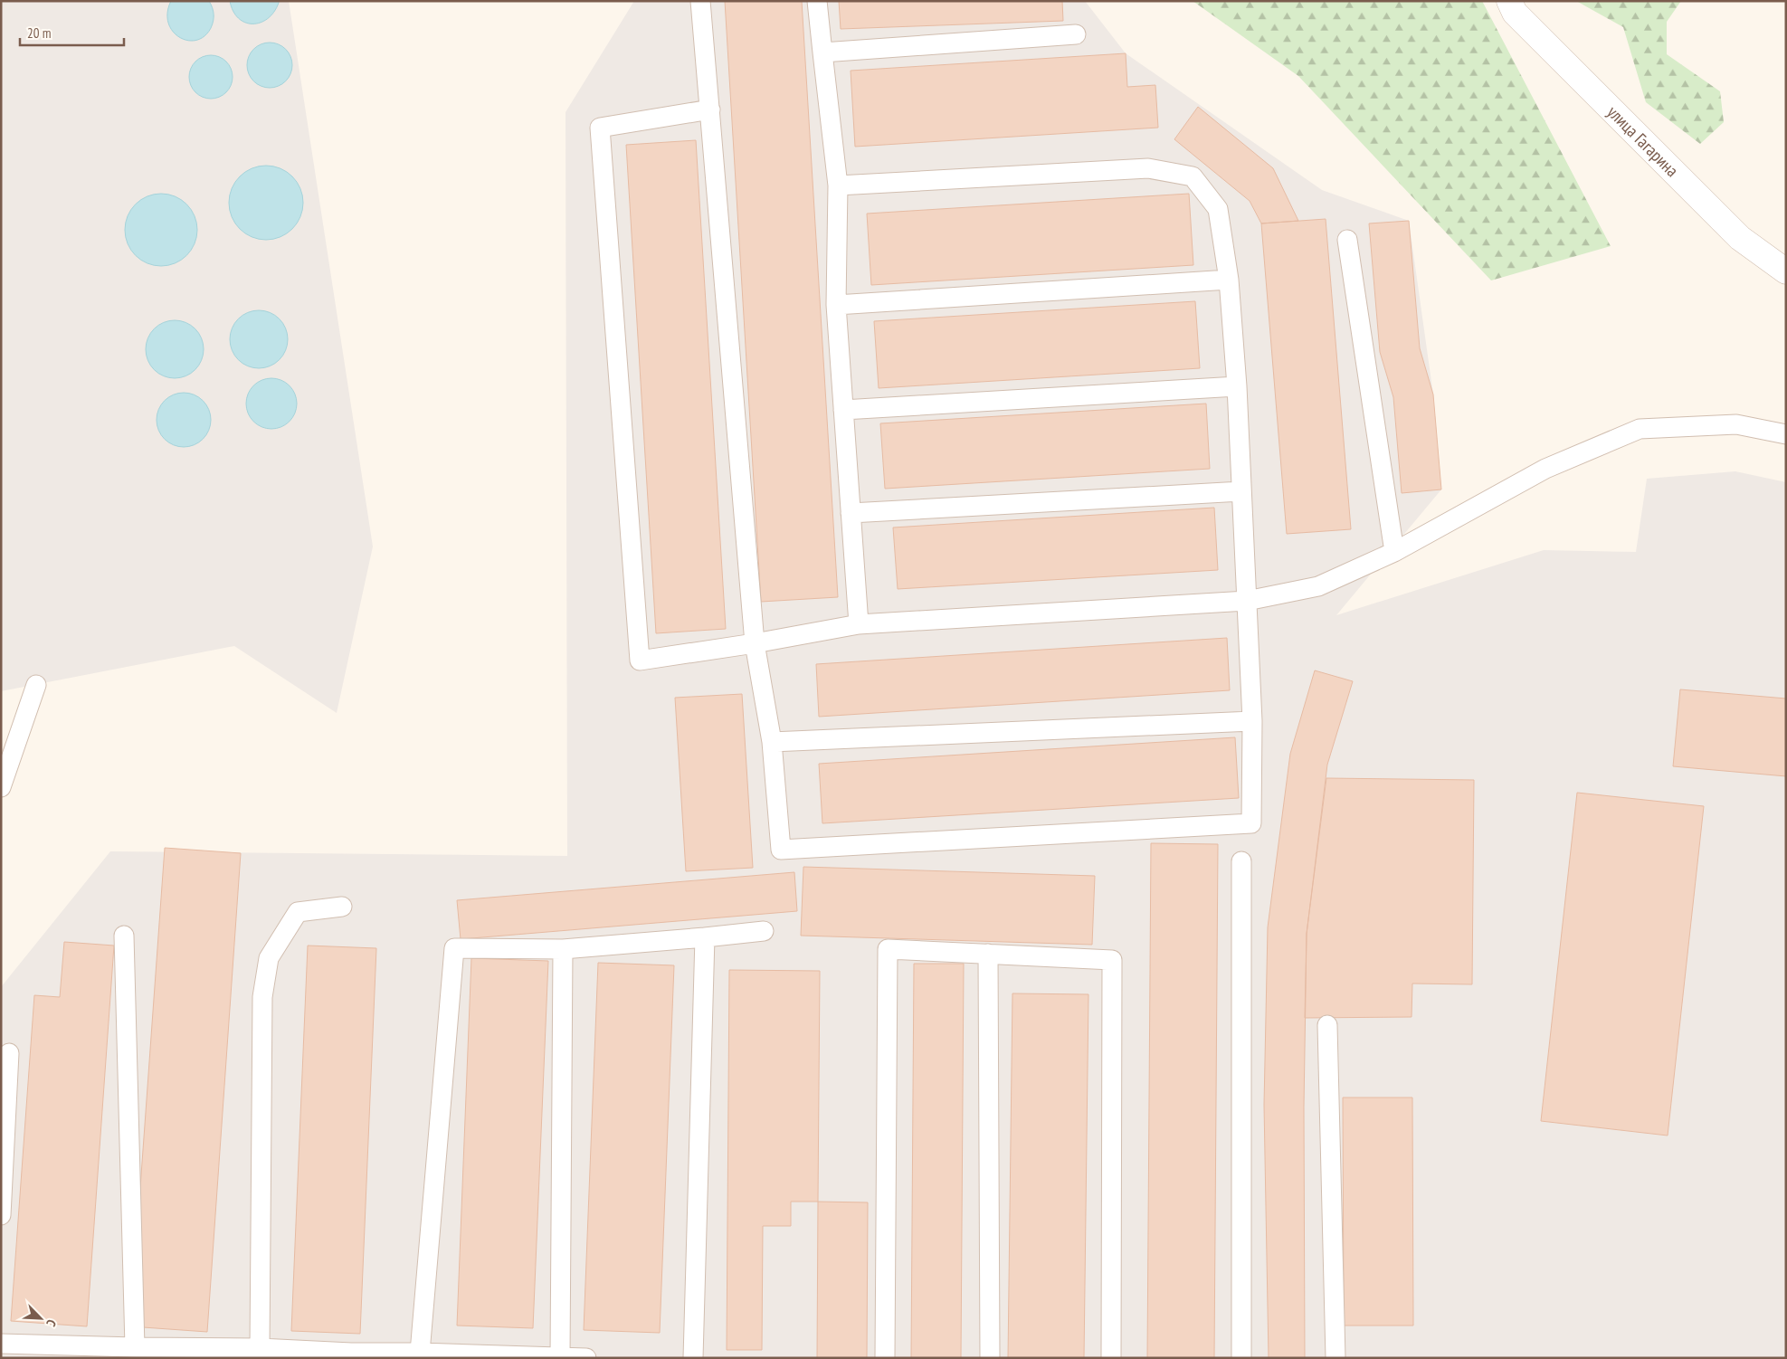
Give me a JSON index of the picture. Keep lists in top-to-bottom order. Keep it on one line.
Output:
{"streets":{"street":["улица Гагарина"]},"scale_bar":"20 m","north":"bottom right"}
